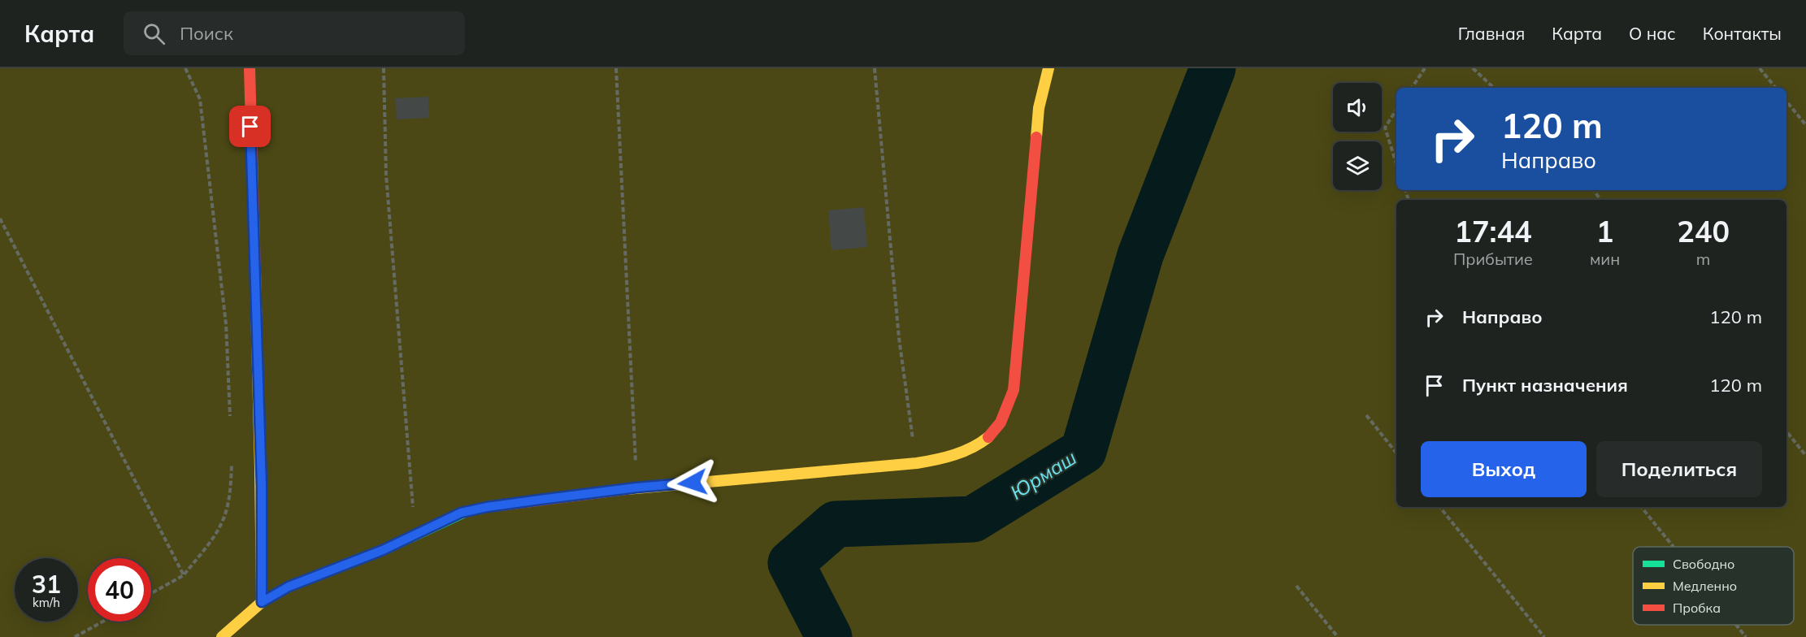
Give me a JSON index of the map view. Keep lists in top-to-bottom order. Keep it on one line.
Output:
{"water":["Юрмаш"],"legend":["Свободно","Медленно","Пробка"],"page":{"header":"Карта","search":"Поиск","nav":["Главная","Карта","О нас","Контакты"],"turn":["120 m","Направо"],"eta":["17:44","Прибытие","1","мин","240","m"],"list":[{"name":"Направо","value":"120 m"},{"name":"Пункт назначения","value":"120 m"}],"buttons":["Выход","Поделиться"],"speed":"31 km/h","limit":"40"}}
